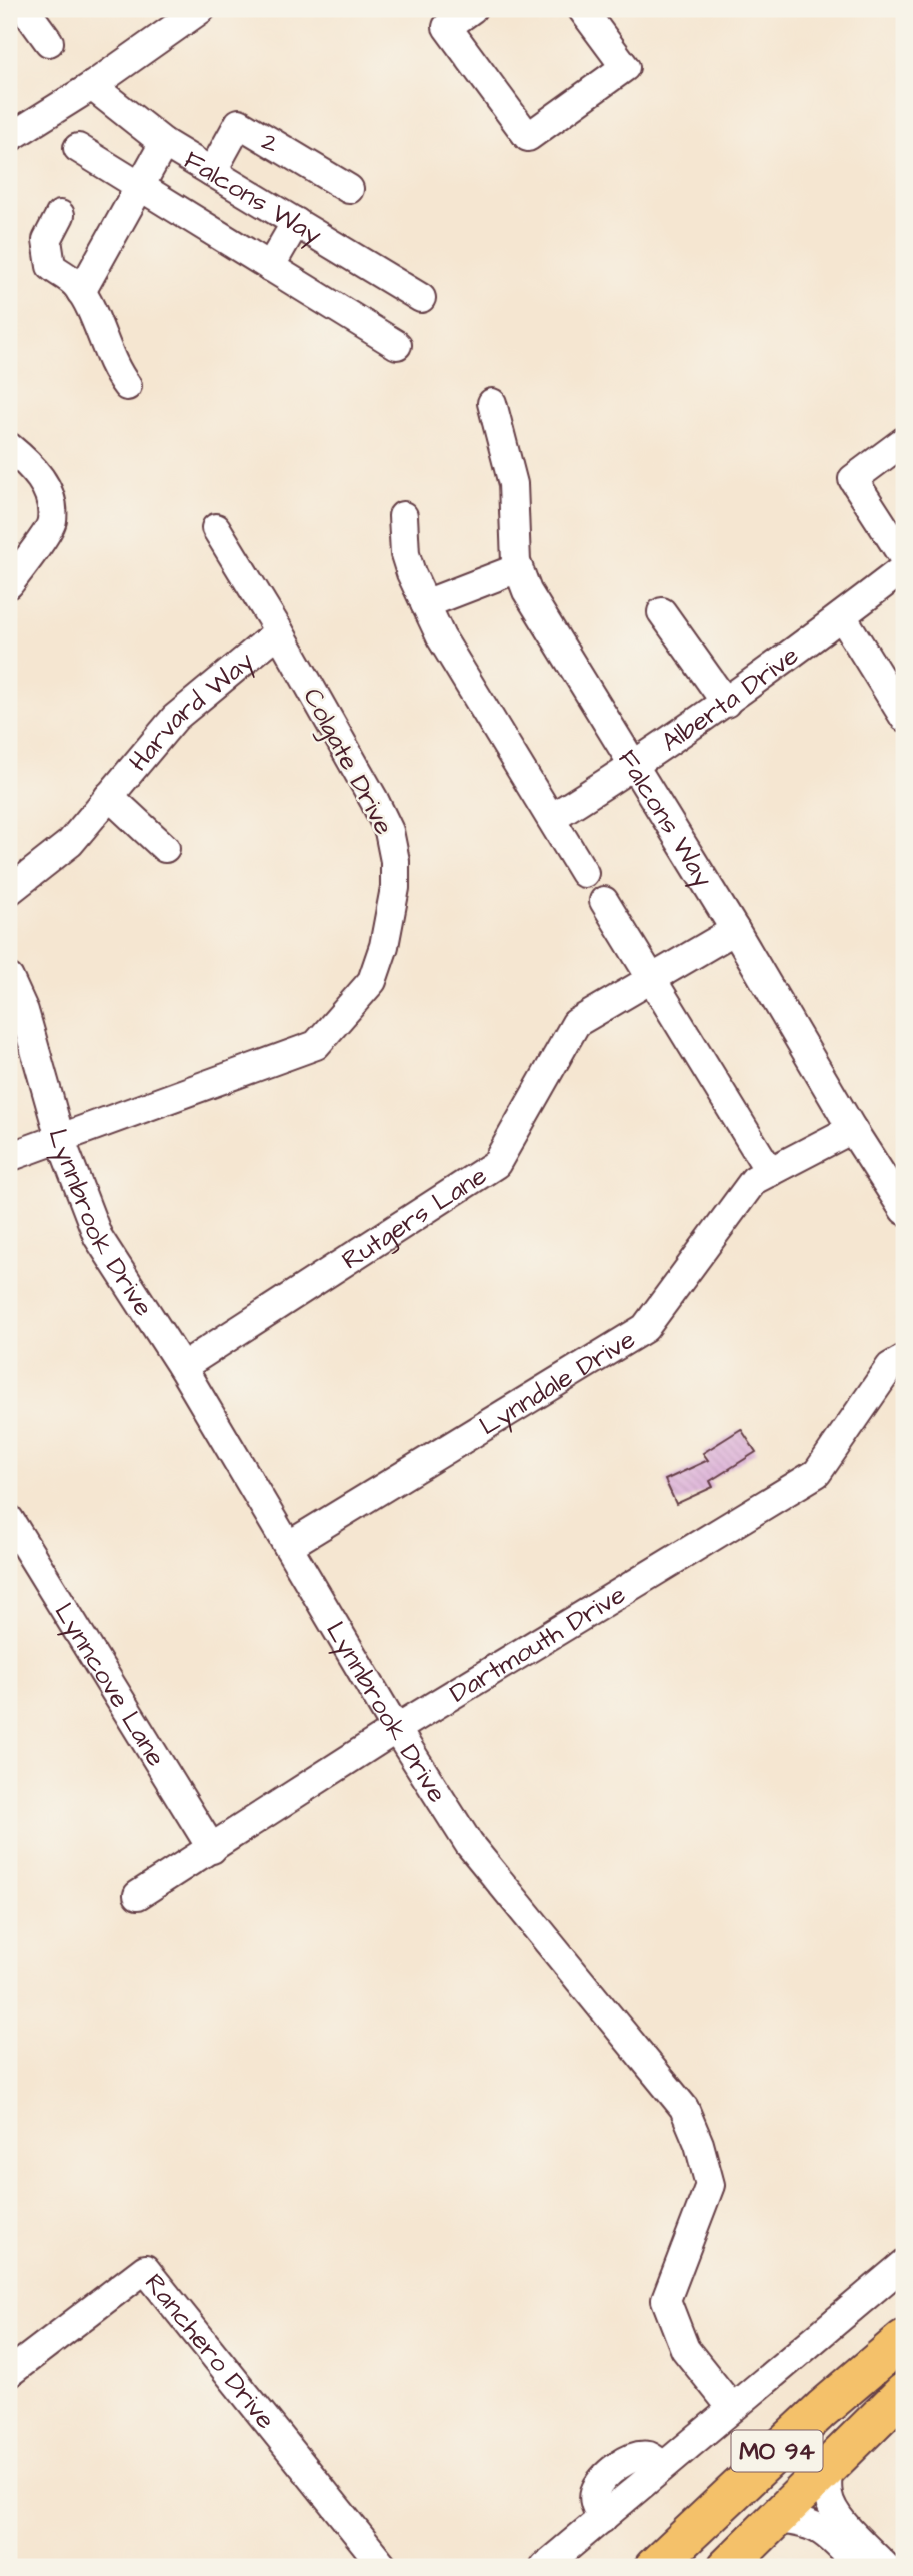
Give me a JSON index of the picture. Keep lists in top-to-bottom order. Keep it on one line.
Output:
{"streets":{"highway":["MO 94"],"street":["2","Falcons Way","Alberta Drive","Harvard Way","Colgate Drive","Rutgers Lane","Lynnbrook Drive","Lynndale Drive","Dartmouth Drive","Lynncove Lane","Ranchero Drive"]},"crossings":[["2","Falcons Way"],["Falcons Way","Alberta Drive"],["Falcons Way","Rutgers Lane"],["Falcons Way","Lynndale Drive"],["Harvard Way","Colgate Drive"],["Colgate Drive","Lynnbrook Drive"],["Rutgers Lane","Lynnbrook Drive"],["Lynnbrook Drive","Lynndale Drive"],["Lynnbrook Drive","Dartmouth Drive"],["Dartmouth Drive","Lynncove Lane"]]}
